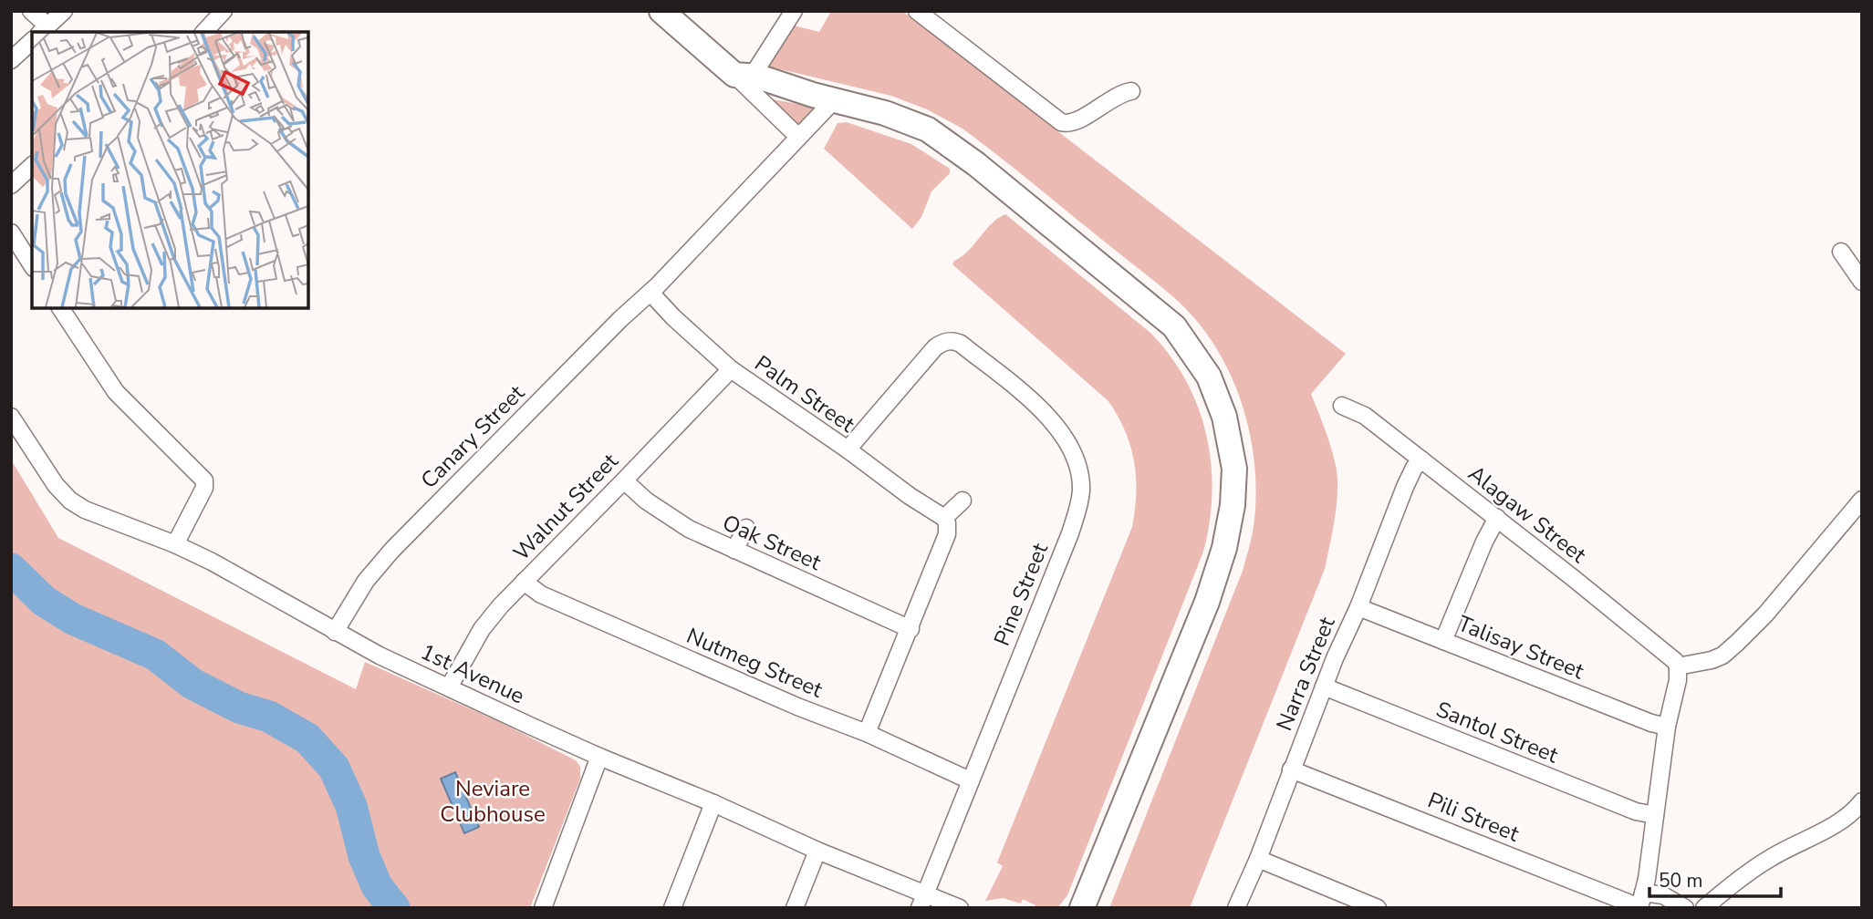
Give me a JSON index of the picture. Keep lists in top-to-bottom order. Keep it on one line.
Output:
{"streets":{"street":["Palm Street","Canary Street","Walnut Street","Alagaw Street","Oak Street","Pine Street","Talisay Street","Nutmeg Street","1st Avenue","Narra Street","Santol Street","Pili Street"]},"crossings":[["Palm Street","Canary Street"],["Palm Street","Walnut Street"],["Palm Street","Pine Street"],["Canary Street","1st Avenue"],["Walnut Street","Oak Street"],["Walnut Street","Nutmeg Street"],["Walnut Street","1st Avenue"],["Alagaw Street","Narra Street"],["Pine Street","Nutmeg Street"],["Pine Street","1st Avenue"],["Talisay Street","Narra Street"],["Narra Street","Santol Street"],["Narra Street","Pili Street"]],"parks":["Neviare Clubhouse"],"scale_bar":"50 m"}
